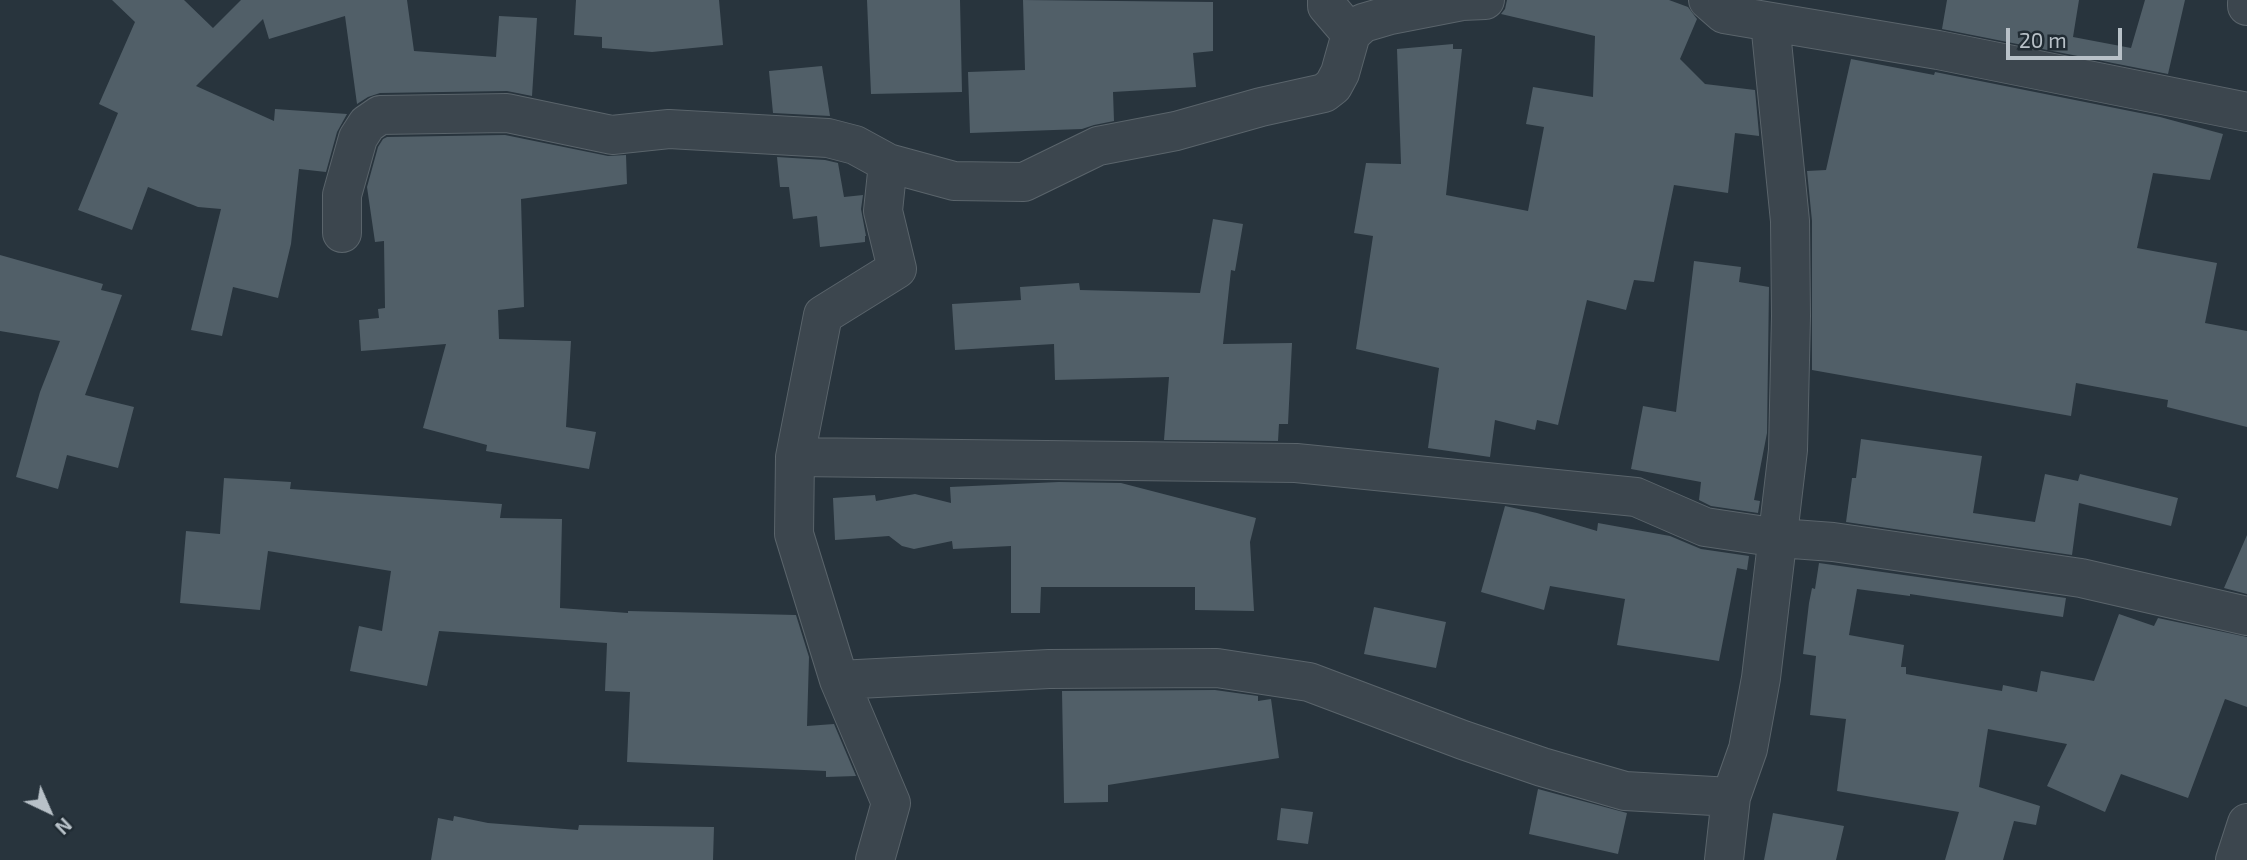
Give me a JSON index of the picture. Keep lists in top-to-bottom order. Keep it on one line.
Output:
{"scale_bar":"20 m","north":"bottom right"}
